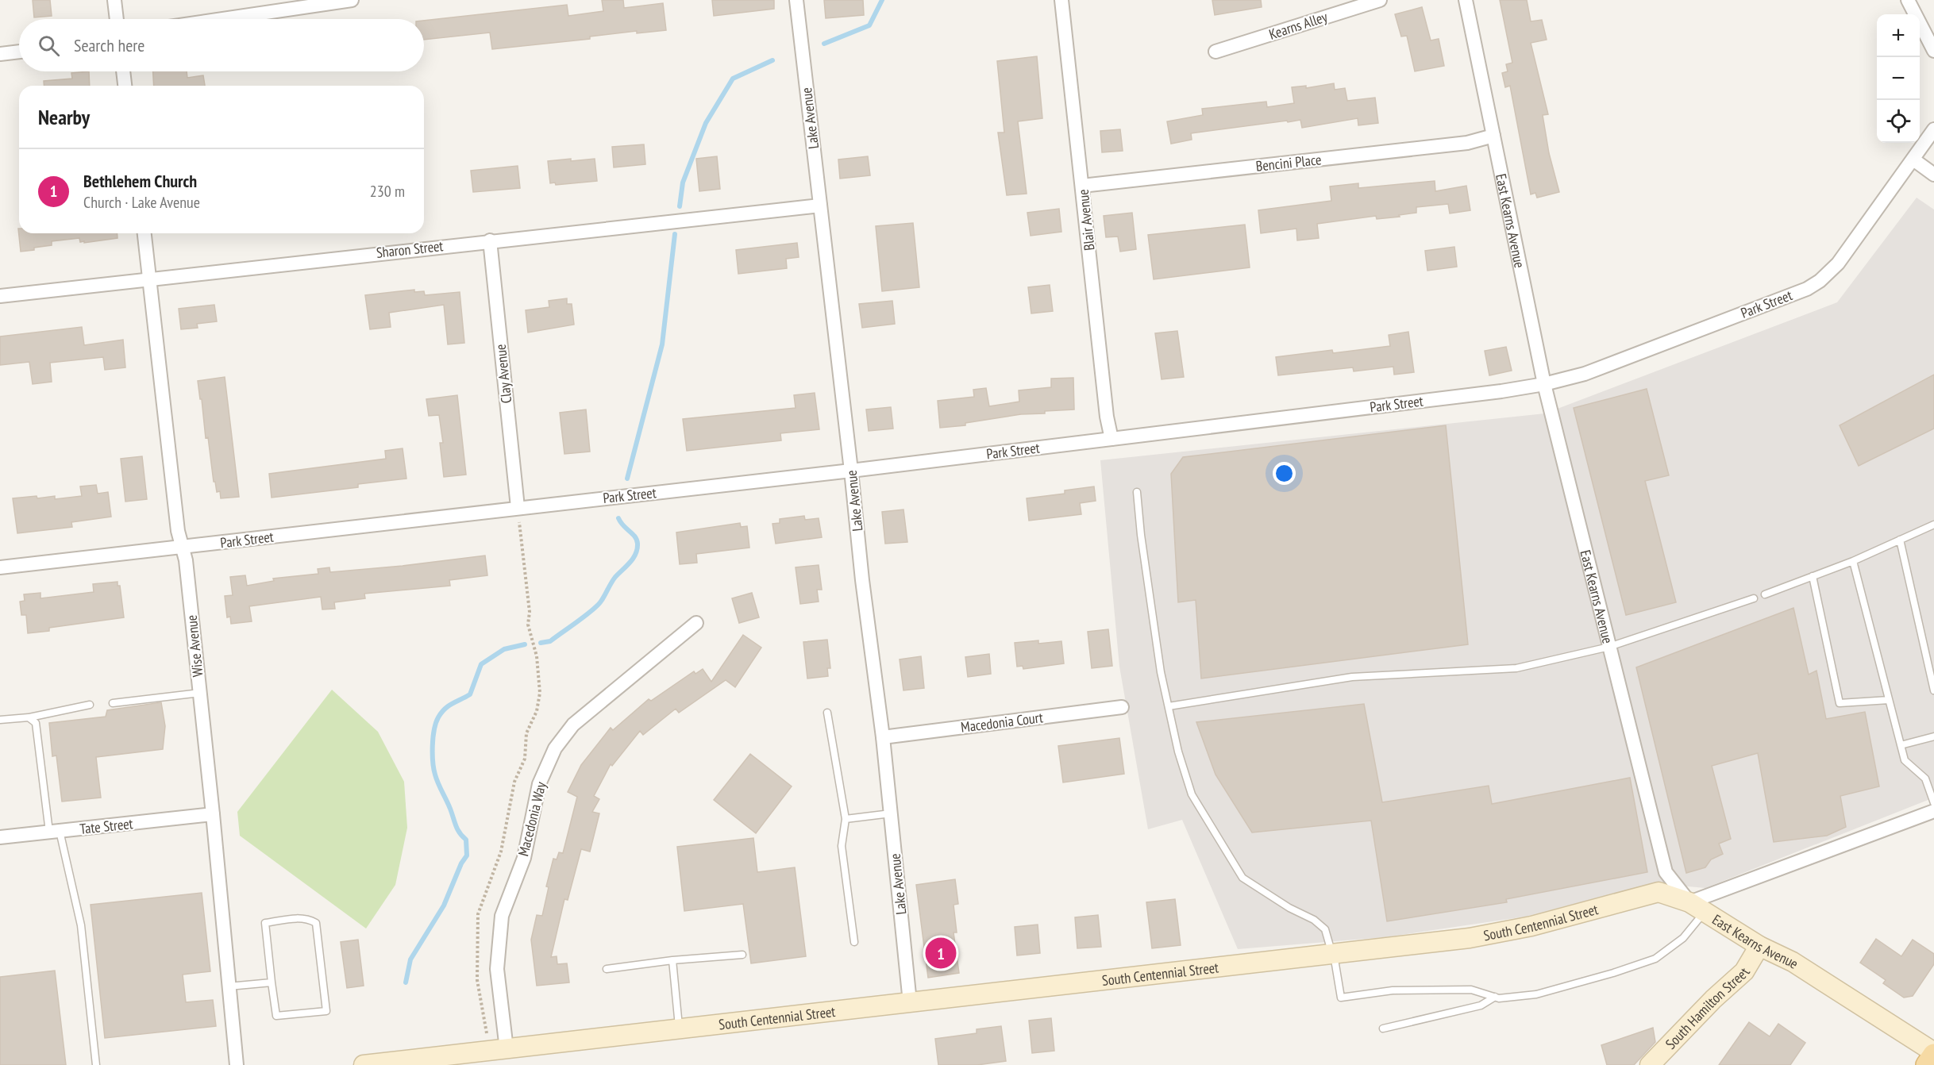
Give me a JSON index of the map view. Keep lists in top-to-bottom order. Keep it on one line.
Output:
{"streets":{"street":["Kearns Alley","Lake Avenue","Bencini Place","Blair Avenue","East Kearns Avenue","Sharon Street","Park Street","Clay Avenue","Wise Avenue","Macedonia Court","Macedonia Way","Tate Street","South Centennial Street","South Hamilton Street"]},"crossings":[["Lake Avenue","Sharon Street"],["Lake Avenue","Park Street"],["Lake Avenue","Macedonia Court"],["Lake Avenue","South Centennial Street"],["Bencini Place","Blair Avenue"],["Bencini Place","East Kearns Avenue"],["Blair Avenue","Park Street"],["East Kearns Avenue","Park Street"],["East Kearns Avenue","South Centennial Street"],["East Kearns Avenue","South Hamilton Street"],["Sharon Street","Clay Avenue"],["Sharon Street","Wise Avenue"],["Park Street","Clay Avenue"],["Park Street","Wise Avenue"],["Wise Avenue","Tate Street"],["Macedonia Way","South Centennial Street"]],"page":{"map_buttons":["+","−"],"search":"Search here","heading":"Nearby","list":[{"mark":"1","name":"Bethlehem Church","note":"Church · Lake Avenue","value":"230 m"}],"pins":"1"}}
